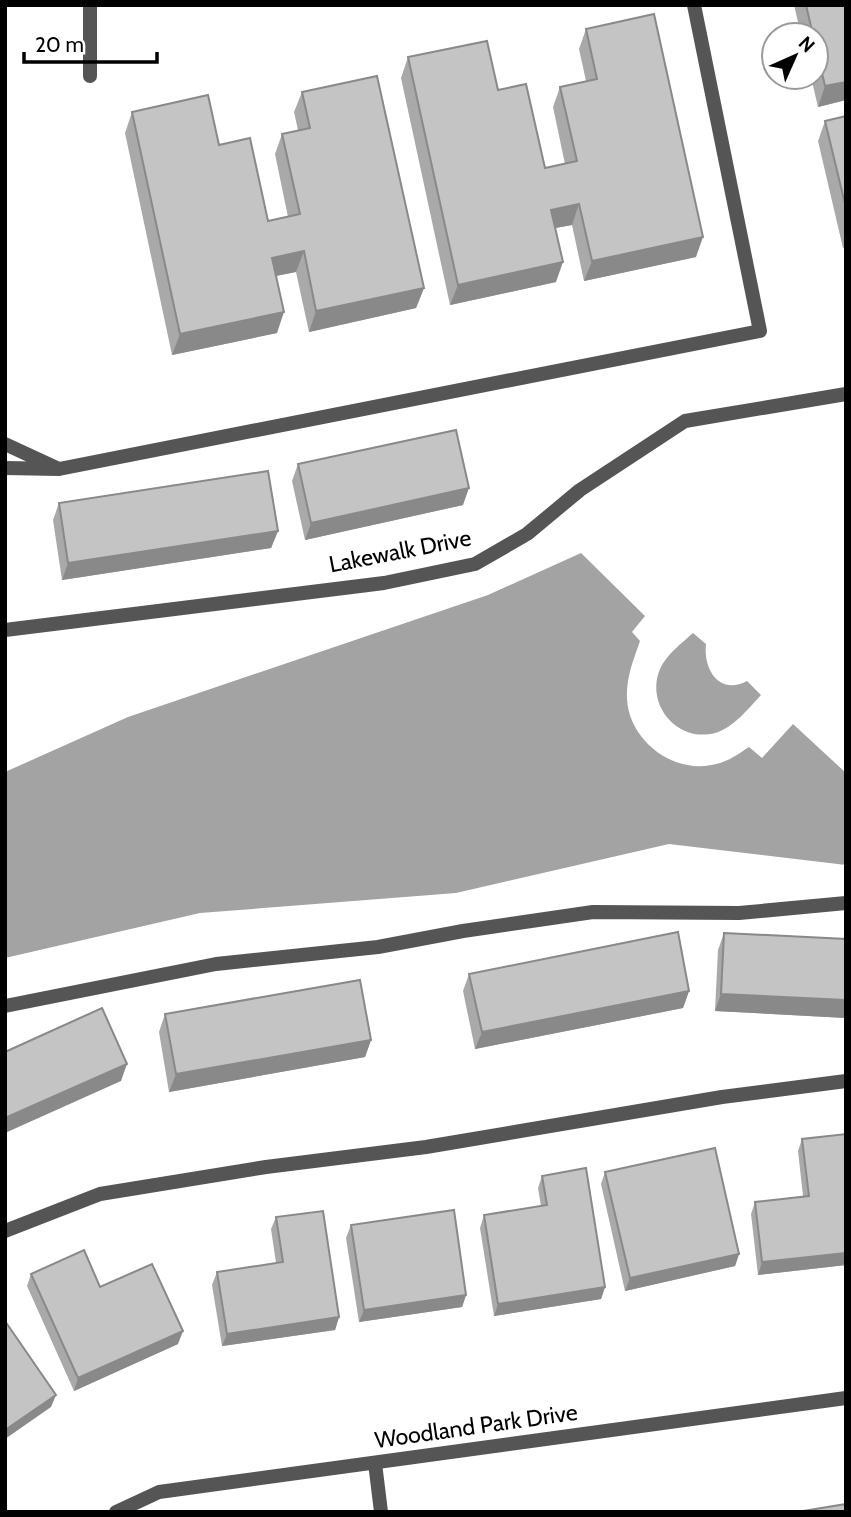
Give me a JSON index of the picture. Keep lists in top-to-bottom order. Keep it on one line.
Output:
{"streets":{"street":["Lakewalk Drive","Woodland Park Drive"]},"scale_bar":"20 m","north":"top right"}
